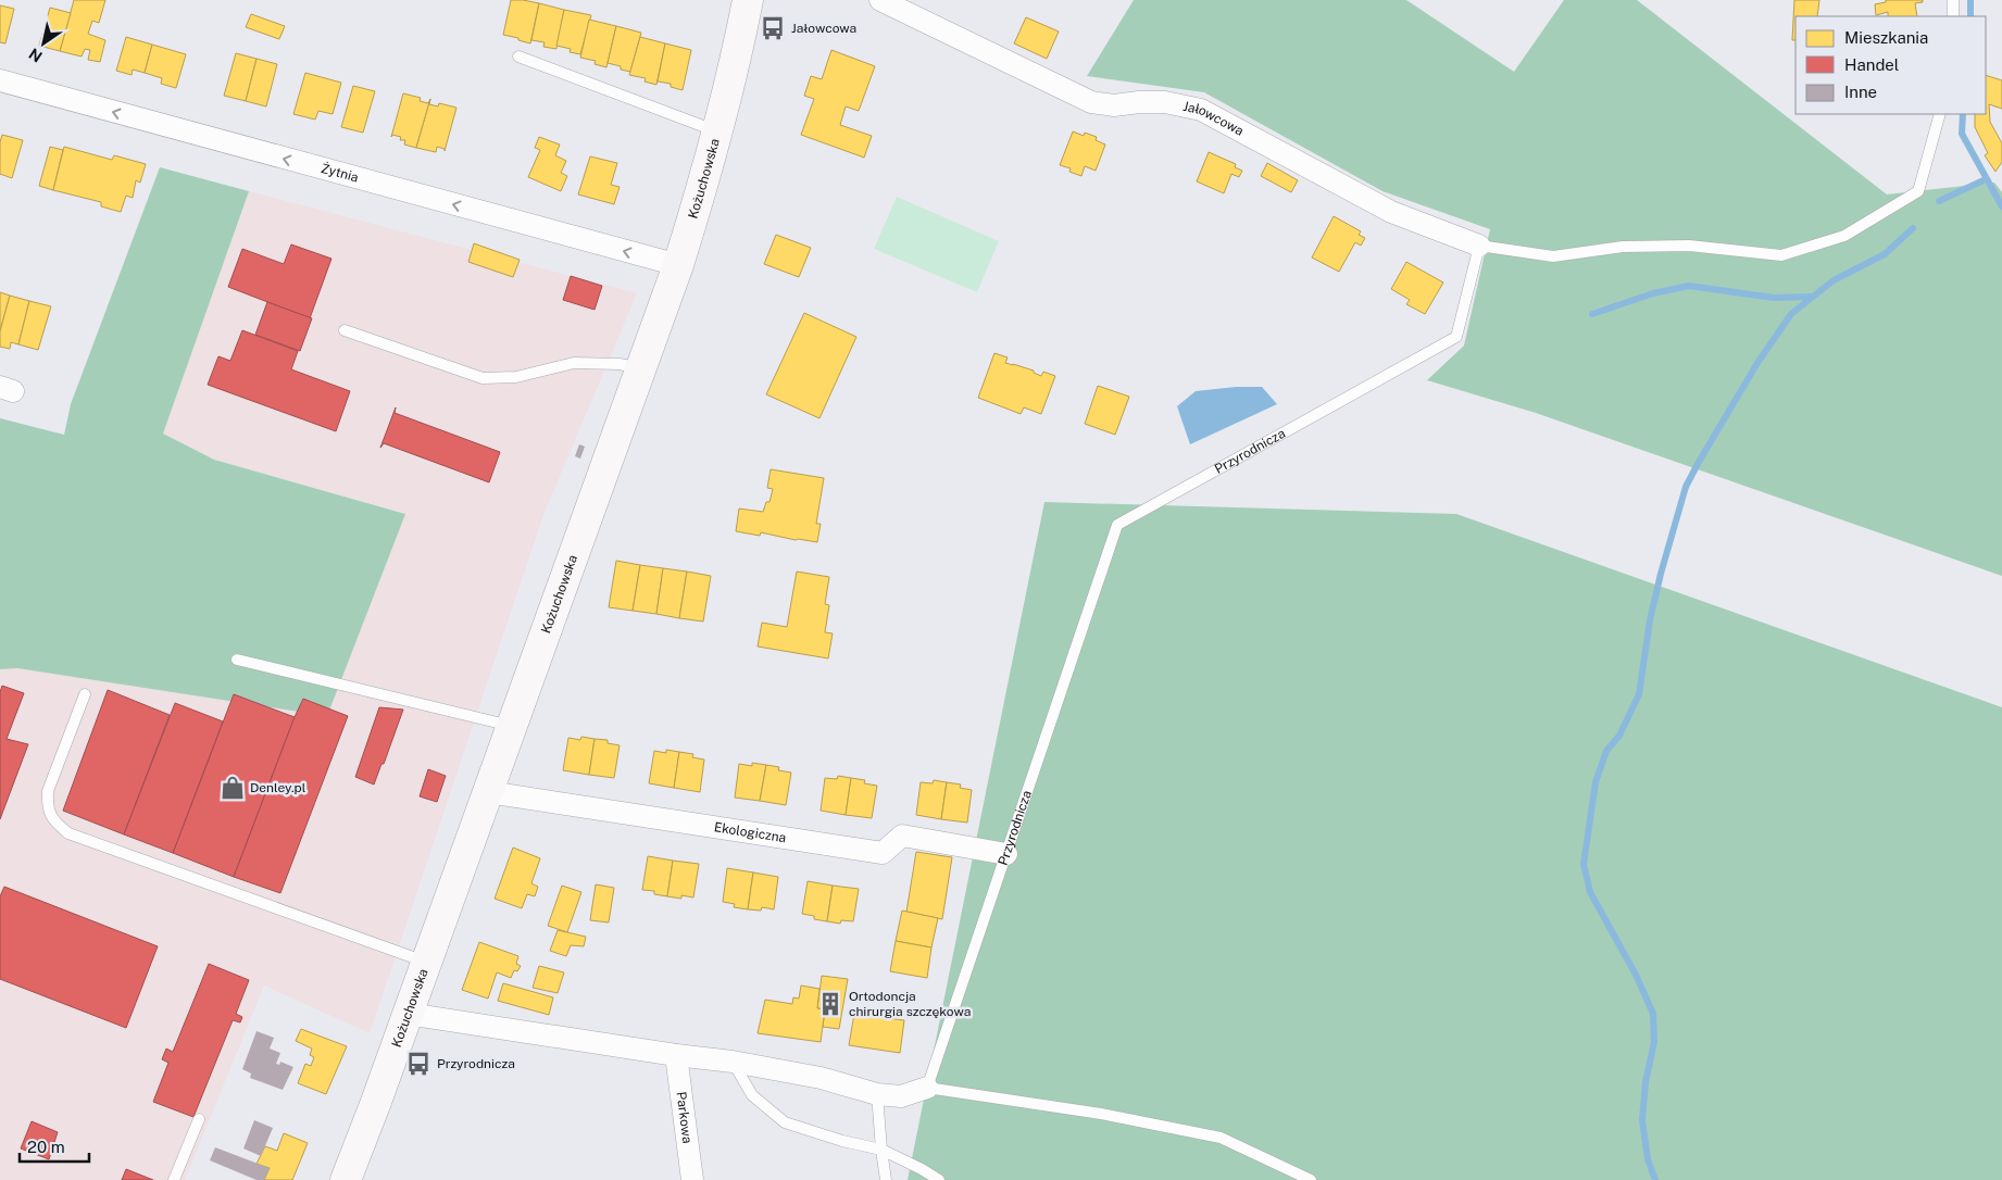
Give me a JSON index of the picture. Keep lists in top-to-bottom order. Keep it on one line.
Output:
{"streets":{"main road":["Kożuchowska"],"street":["Jałowcowa","Żytnia","Ekologiczna","Parkowa"],"lane":["Przyrodnicza"]},"crossings":[["Jałowcowa","Przyrodnicza"],["Żytnia","Kożuchowska"],["Kożuchowska","Ekologiczna"],["Przyrodnicza","Ekologiczna"]],"one_way":["Żytnia"],"places":{"bus stop":["Jałowcowa","Przyrodnicza"],"shop":["Denley.pl"],"building":["Ortodoncja chirurgia szczękowa"]},"legend":["Mieszkania","Handel","Inne"],"scale_bar":"20 m","north":"bottom left"}
